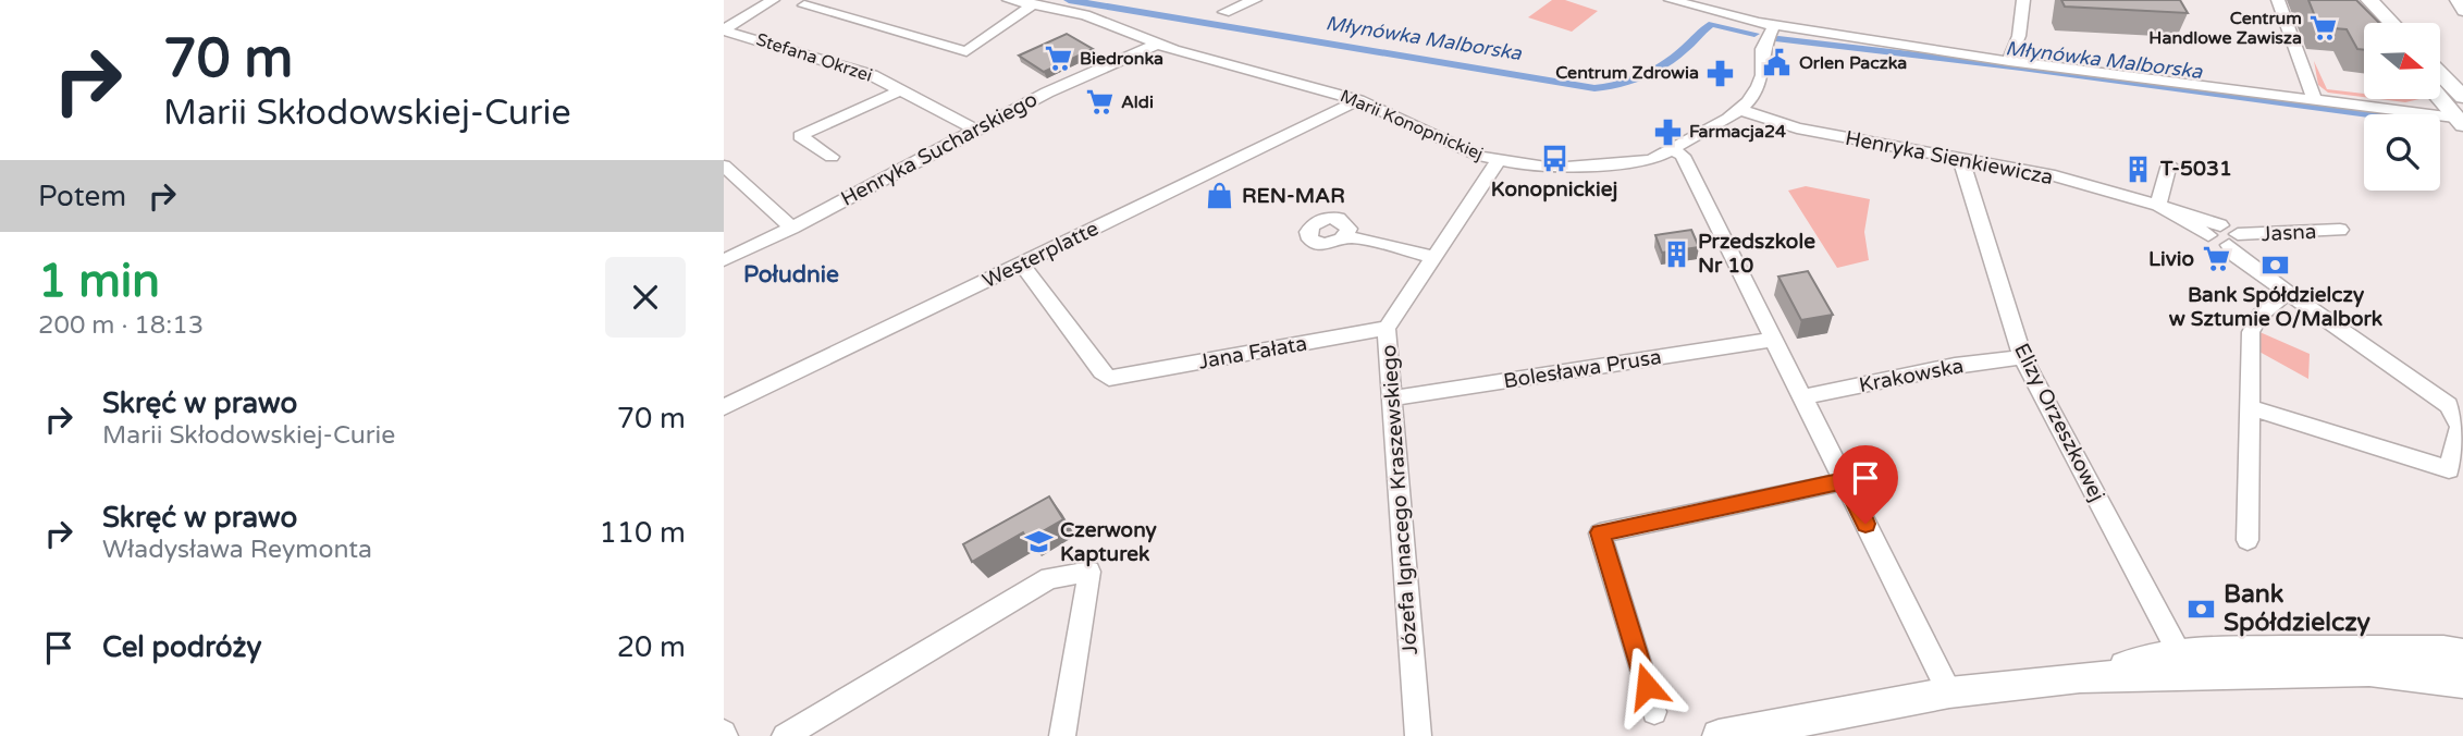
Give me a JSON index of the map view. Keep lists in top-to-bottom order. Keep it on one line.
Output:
{"streets":{"street":["Stefana Okrzei","Marii Konopnickiej","Henryka Sucharskiego","Henryka Sienkiewicza","Jasna","Westerplatte","Jana Fałata","Bolesława Prusa","Krakowska","Elizy Orzeszkowej","Józefa Ignacego Kraszewskiego"]},"crossings":[["Stefana Okrzei","Henryka Sucharskiego"],["Marii Konopnickiej","Henryka Sucharskiego"],["Marii Konopnickiej","Henryka Sienkiewicza"],["Marii Konopnickiej","Westerplatte"],["Marii Konopnickiej","Józefa Ignacego Kraszewskiego"],["Henryka Sienkiewicza","Jasna"],["Henryka Sienkiewicza","Elizy Orzeszkowej"],["Westerplatte","Jana Fałata"],["Jana Fałata","Józefa Ignacego Kraszewskiego"],["Bolesława Prusa","Józefa Ignacego Kraszewskiego"],["Krakowska","Elizy Orzeszkowej"]],"districts":["Południe"],"water":["Młynówka Malborska"],"places":{"supermarket":["Centrum Handlowe Zawisza","Biedronka","Aldi","Livio"],"public building":["Orlen Paczka"],"pharmacy":["Centrum Zdrowia","Farmacja24"],"bus stop":["Konopnickiej"],"building":["T-5031","Przedszkole Nr 10"],"shop":["REN-MAR"],"bank":["Bank Spółdzielczy w Sztumie O/Malbork","Bank Spółdzielczy"],"school or university":["Czerwony Kapturek"]},"north":"right","page":{"turn":["70 m","Marii Skłodowskiej-Curie"],"then":"Potem","heading":["1 min","200 m · 18:13"],"list":[{"name":"Skręć w prawo","note":"Marii Skłodowskiej-Curie","value":"70 m"},{"name":"Skręć w prawo","note":"Władysława Reymonta","value":"110 m"},{"name":"Cel podróży","value":"20 m"}]}}
